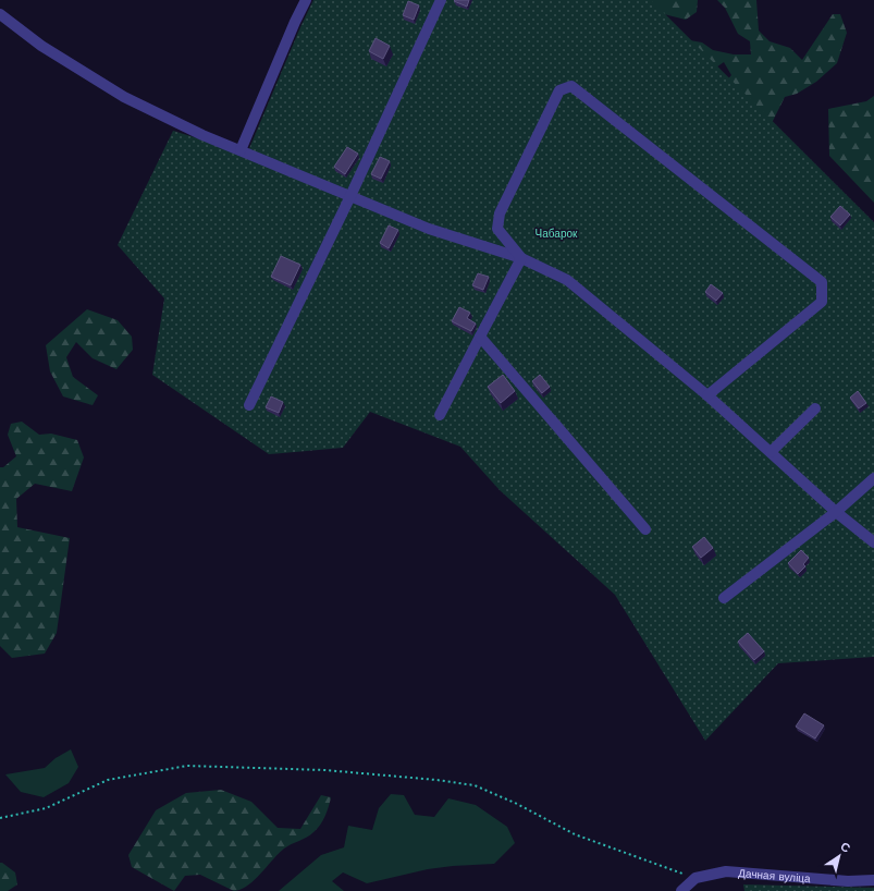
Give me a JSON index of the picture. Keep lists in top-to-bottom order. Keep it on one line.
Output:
{"streets":{"street":["Дачная вуліца"]},"parks":["Чабарок"],"north":"top right"}
